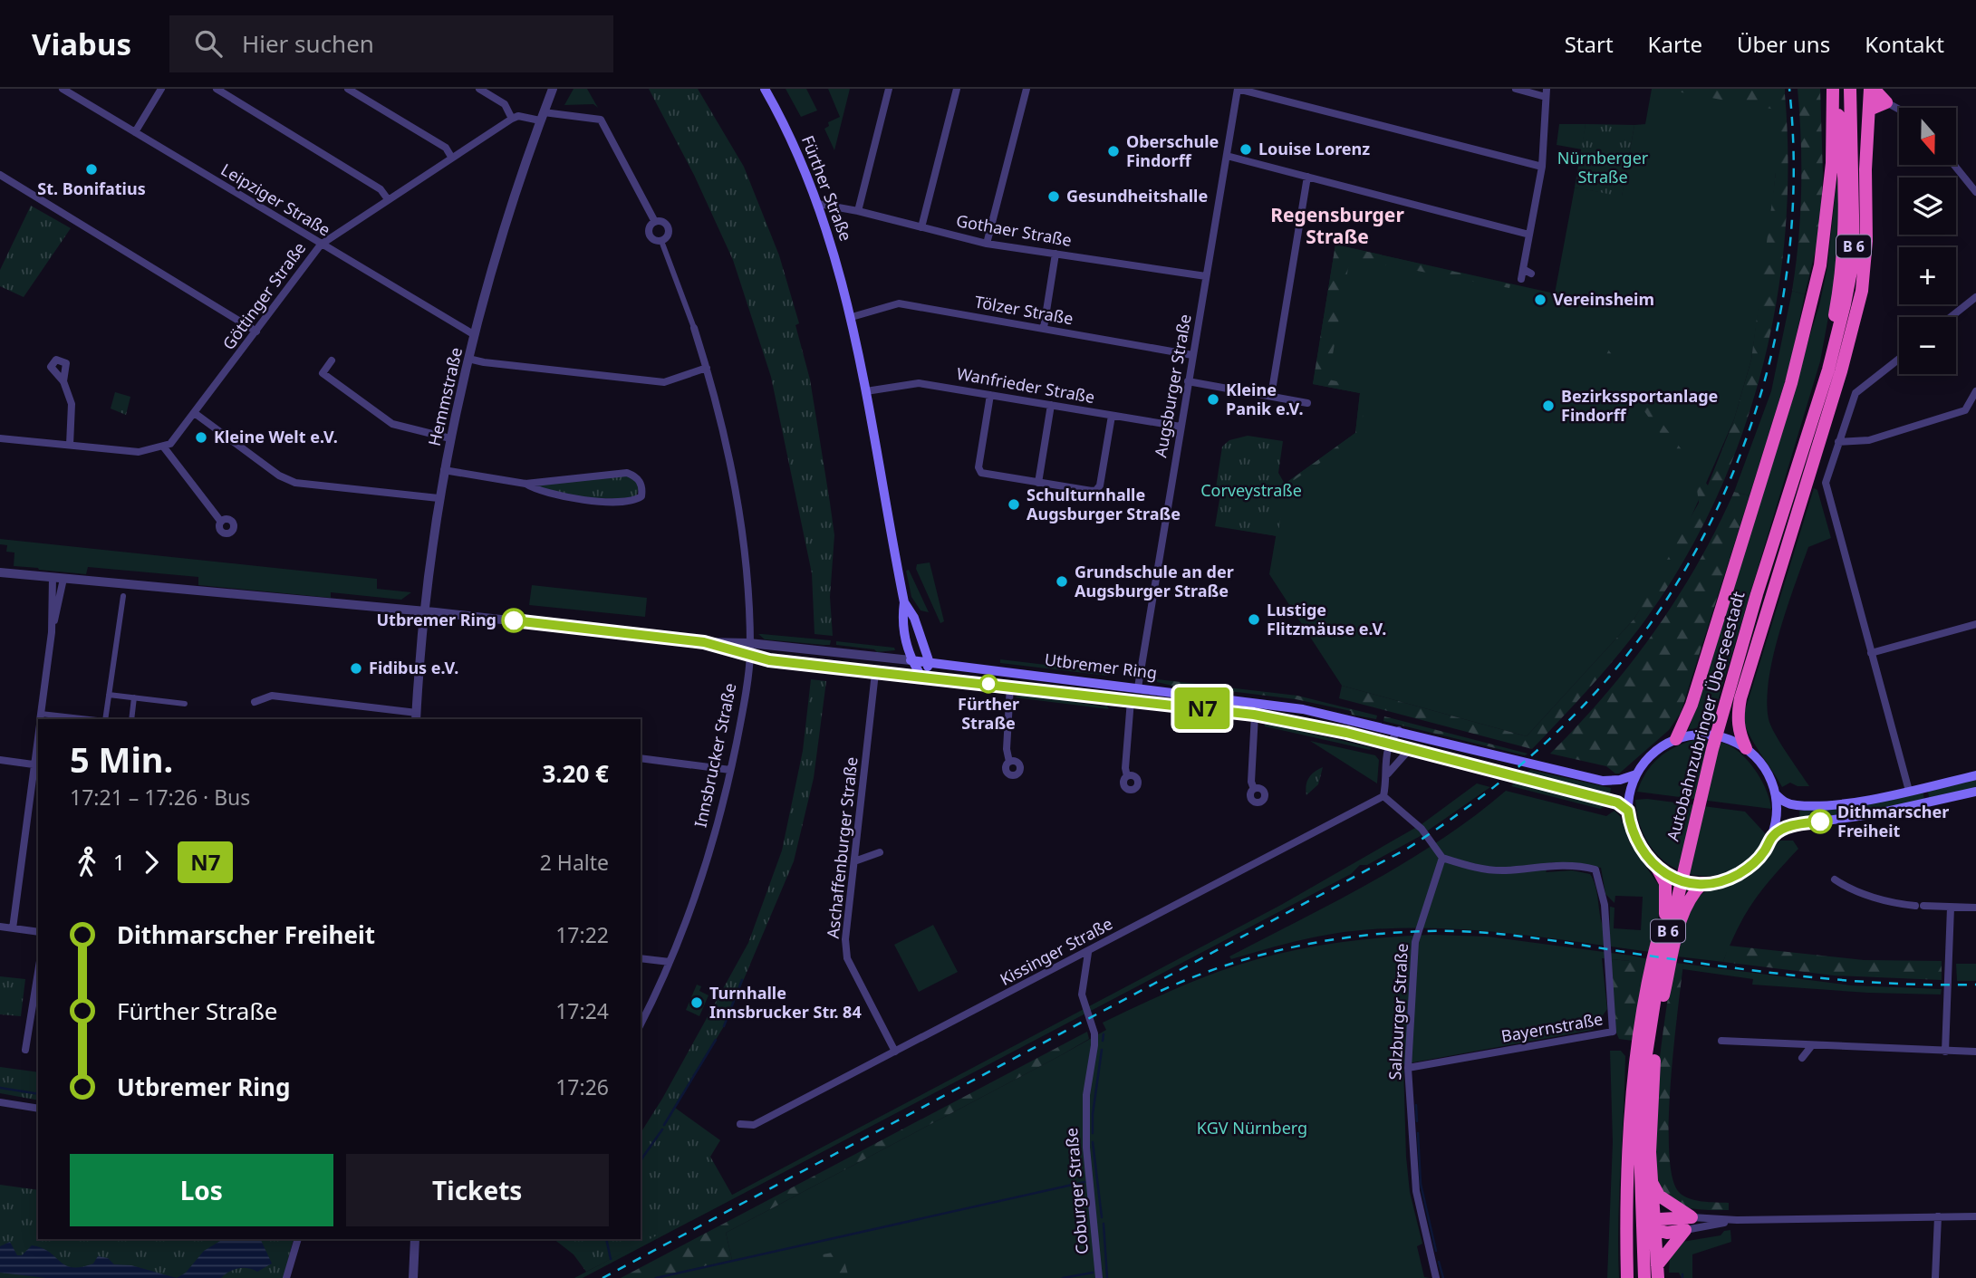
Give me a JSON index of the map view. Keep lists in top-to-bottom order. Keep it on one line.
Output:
{"streets":{"highway":["B 6","Autobahnzubringer Überseestadt"],"main road":["Fürther Straße","Utbremer Ring"],"street":["Leipziger Straße","Gothaer Straße","Göttinger Straße","Tölzer Straße","Wanfrieder Straße","Augsburger Straße","Hemmstraße","Innsbrucker Straße","Aschaffenburger Straße","Kissinger Straße","Salzburger Straße","Bayernstraße","Coburger Straße"]},"crossings":[["Fürther Straße","Gothaer Straße"],["Fürther Straße","Tölzer Straße"],["Fürther Straße","Wanfrieder Straße"],["Fürther Straße","Utbremer Ring"],["Leipziger Straße","Göttinger Straße"],["Leipziger Straße","Hemmstraße"],["Gothaer Straße","Augsburger Straße"],["B 6","Utbremer Ring"],["B 6","Autobahnzubringer Überseestadt"],["Tölzer Straße","Augsburger Straße"],["Wanfrieder Straße","Augsburger Straße"],["Augsburger Straße","Utbremer Ring"],["Hemmstraße","Utbremer Ring"],["Utbremer Ring","Innsbrucker Straße"],["Utbremer Ring","Aschaffenburger Straße"],["Aschaffenburger Straße","Kissinger Straße"],["Kissinger Straße","Coburger Straße"],["Salzburger Straße","Bayernstraße"]],"districts":["Regensburger Straße"],"parks":["Nürnberger Straße","Corveystraße","KGV Nürnberg"],"places":["Louise Lorenz","Oberschule Findorff","St. Bonifatius","Gesundheitshalle","Vereinsheim","Kleine Panik e.V.","Bezirkssportanlage Findorff","Kleine Welt e.V.","Schulturnhalle Augsburger Straße","Grundschule an der Augsburger Straße","Lustige Flitzmäuse e.V.","Utbremer Ring","Fidibus e.V.","Fürther Straße","Dithmarscher Freiheit","Turnhalle Innsbrucker Str. 84"],"lines":["bus line N7"],"north":"bottom","page":{"header":"Viabus","search":"Hier suchen","nav":["Start","Karte","Über uns","Kontakt"],"on_map":"N7","map_buttons":["+","−"],"heading":["5 Min.","17:21 – 17:26 · Bus","3.20 €"],"legs":["1","N7","2 Halte"],"list":[{"name":"Dithmarscher Freiheit","value":"17:22"},{"name":"Fürther Straße","value":"17:24"},{"name":"Utbremer Ring","value":"17:26"}],"buttons":["Los","Tickets"]}}
